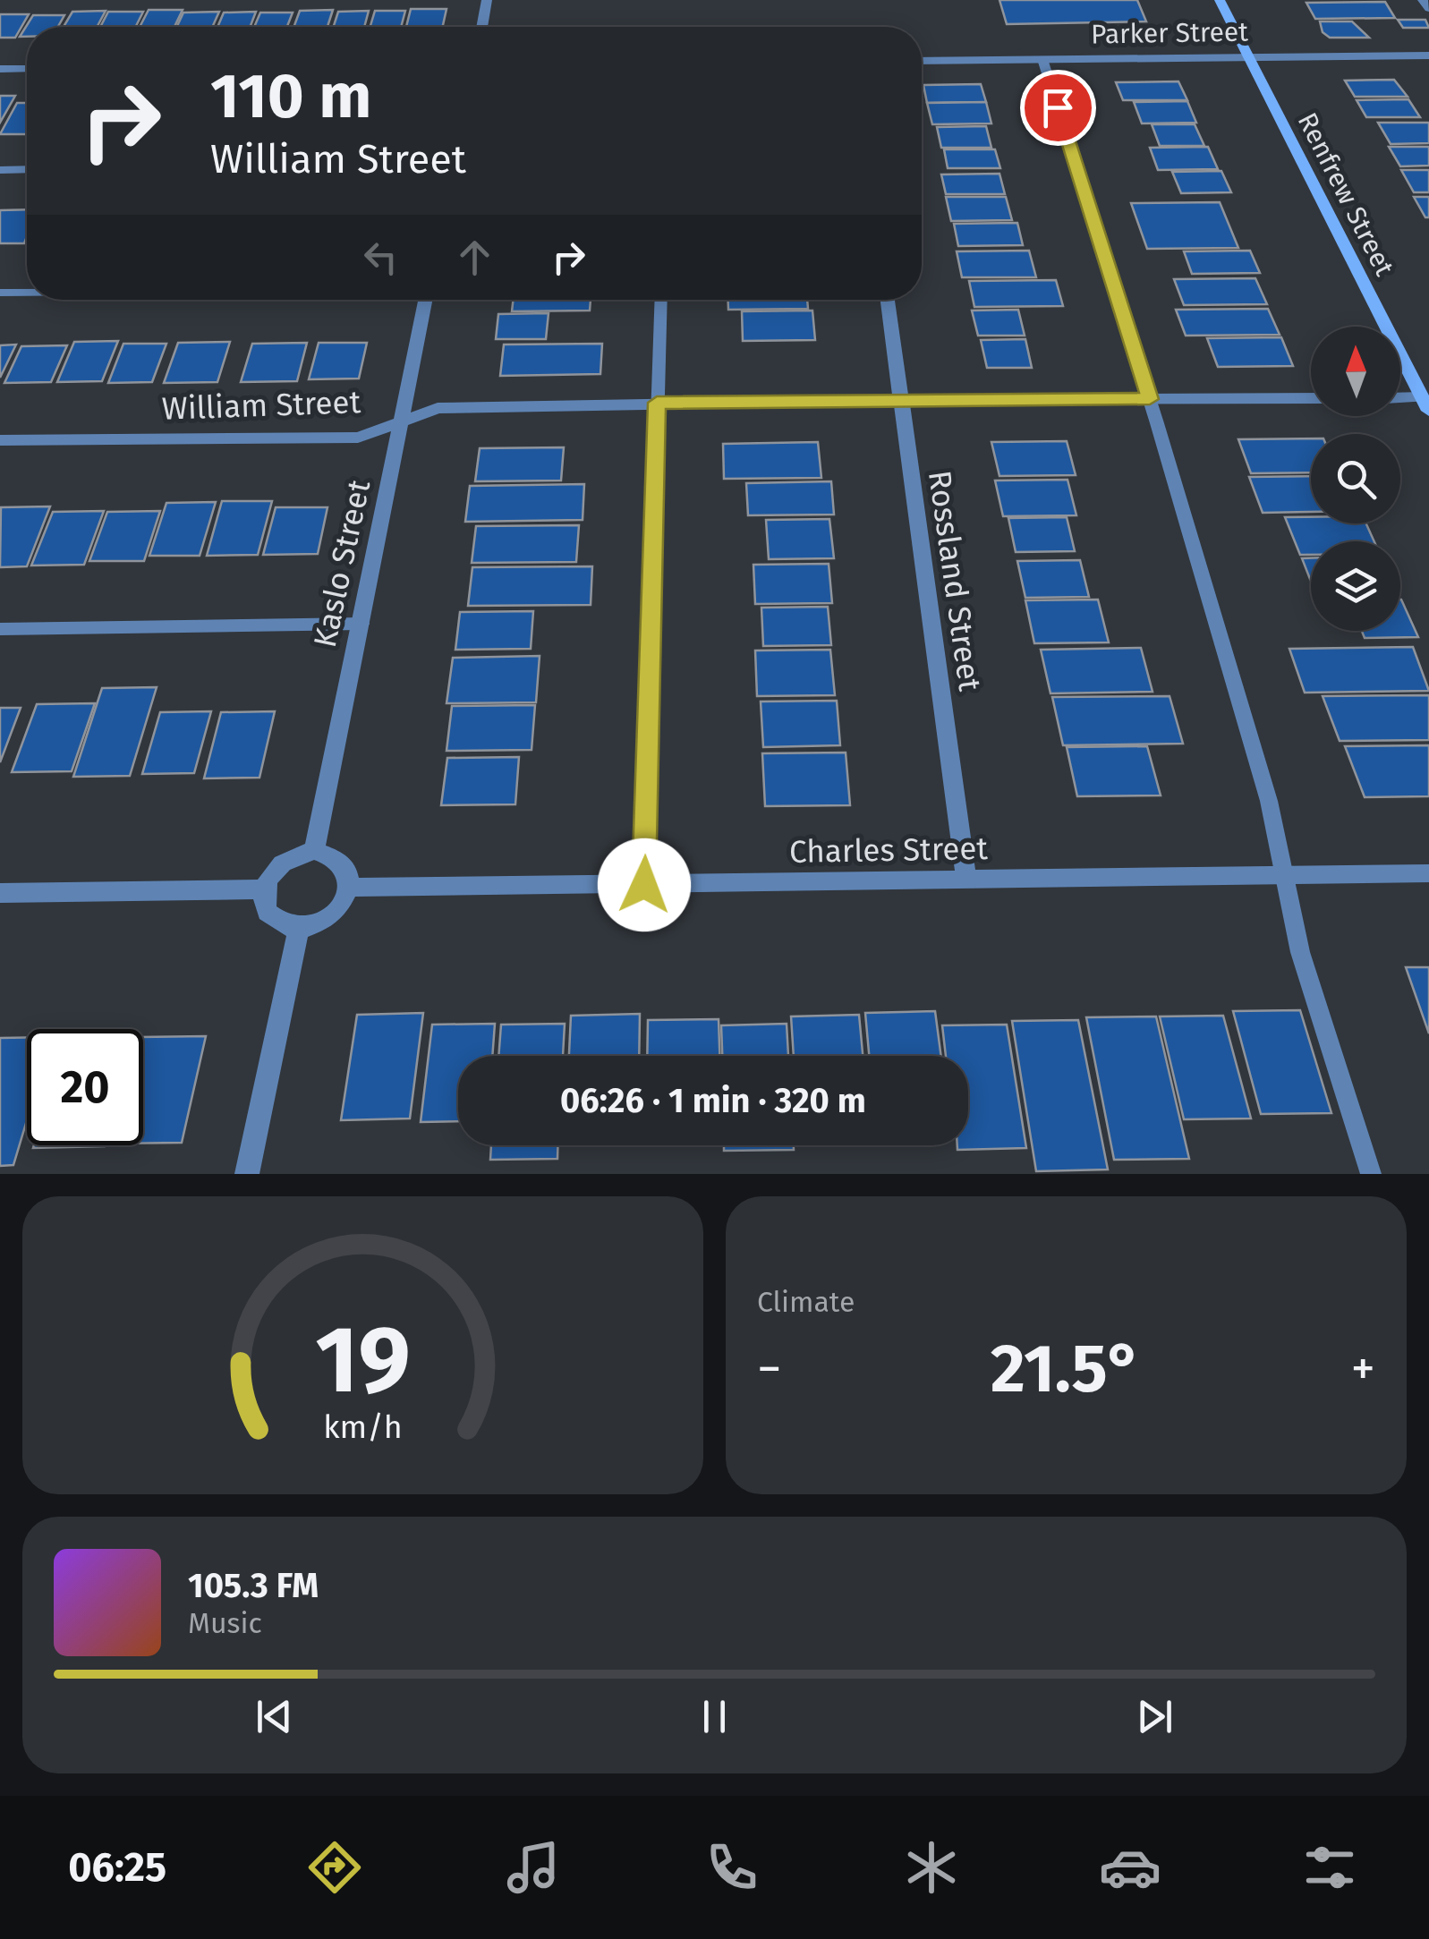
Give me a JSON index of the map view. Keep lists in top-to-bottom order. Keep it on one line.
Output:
{"streets":{"street":["Parker Street","Renfrew Street","William Street","Kaslo Street","Rossland Street","Charles Street"]},"crossings":[["Parker Street","Renfrew Street"],["William Street","Kaslo Street"],["William Street","Rossland Street"],["Kaslo Street","Charles Street"],["Rossland Street","Charles Street"]],"north":"top","page":{"turn":["110 m","William Street"],"limit":"20","trip":"06:26 · 1 min · 320 m","tile":"Climate","heat":["−","21.5°","+"],"song":["105.3 FM","Music"],"tabs":"06:25","gauge":["19","km/h"]}}
